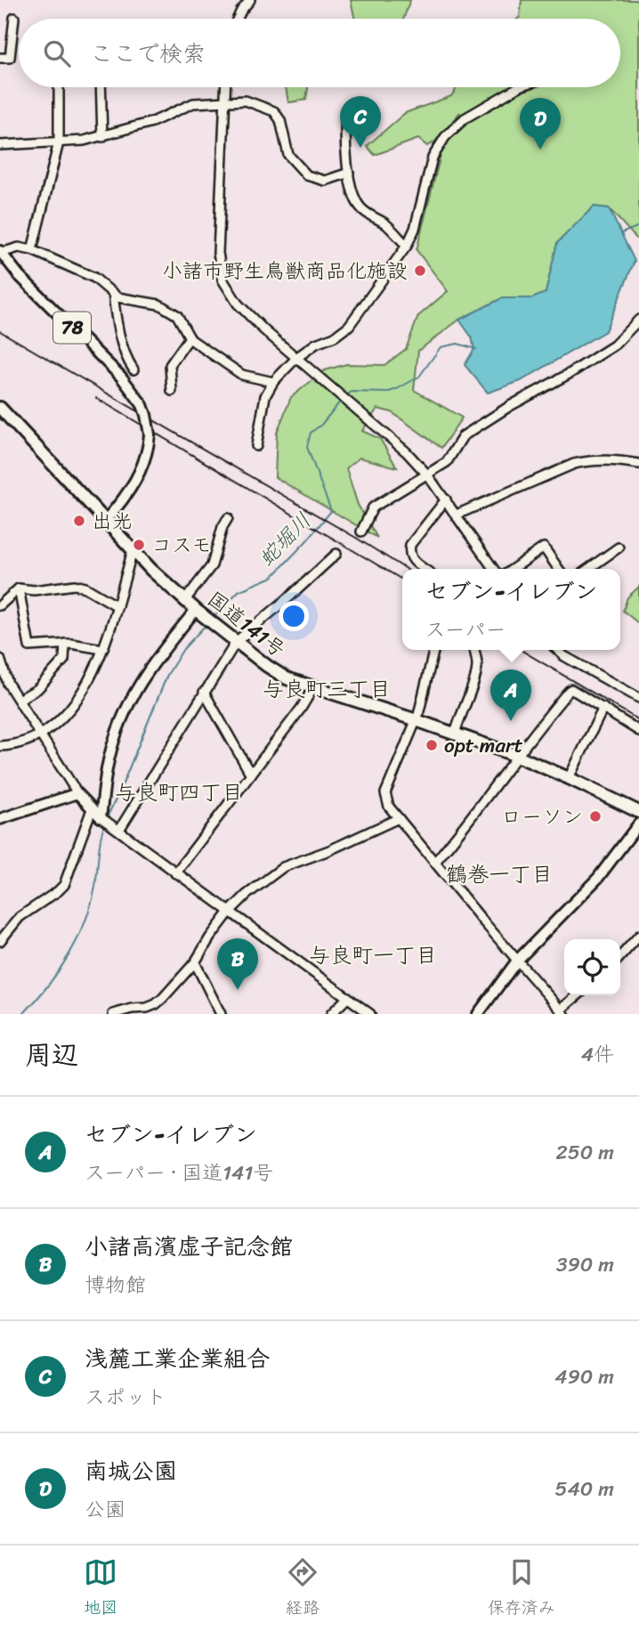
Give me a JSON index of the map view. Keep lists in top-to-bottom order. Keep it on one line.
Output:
{"streets":{"highway":["国道141号"],"main road":["78"]},"crossings":[["78","国道141号"]],"districts":["与良町三丁目","与良町四丁目","鶴巻一丁目","与良町一丁目"],"water":["蛇堀川"],"places":["小諸市野生鳥獣商品化施設","出光","コスモ","opt mart","ローソン"],"page":{"search":"ここで検索","pins":["C","D","A","B"],"popup":["セブン-イレブン","スーパー"],"heading":["周辺","4件"],"list":[{"mark":"A","name":"セブン-イレブン","note":"スーパー · 国道141号","value":"250 m"},{"mark":"B","name":"小諸高濱虚子記念館","note":"博物館","value":"390 m"},{"mark":"C","name":"浅麓工業企業組合","note":"スポット","value":"490 m"},{"mark":"D","name":"南城公園","note":"公園","value":"540 m"}],"nav":["地図","経路","保存済み"]}}
